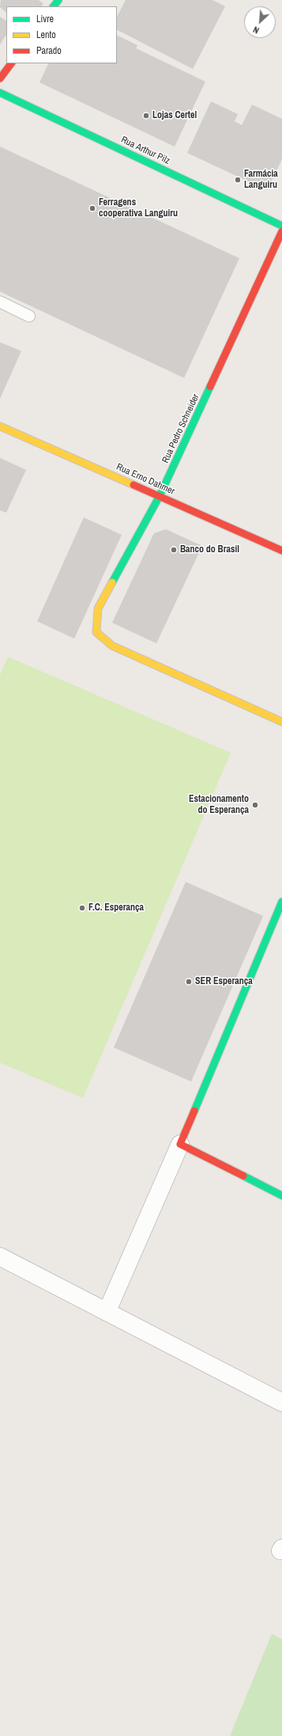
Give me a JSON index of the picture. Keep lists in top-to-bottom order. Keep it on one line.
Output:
{"streets":{"main road":["Rua Arthur Pilz","Rua Pedro Schneider","Rua Erno Dahmer"]},"crossings":[["Rua Pedro Schneider","Rua Erno Dahmer"]],"places":["Lojas Certel","Farmácia Languiru","Ferragens cooperativa Languiru","Banco do Brasil","Estacionamento do Esperança","F.C. Esperança","SER Esperança"],"legend":["Livre","Lento","Parado"],"north":"bottom left"}
